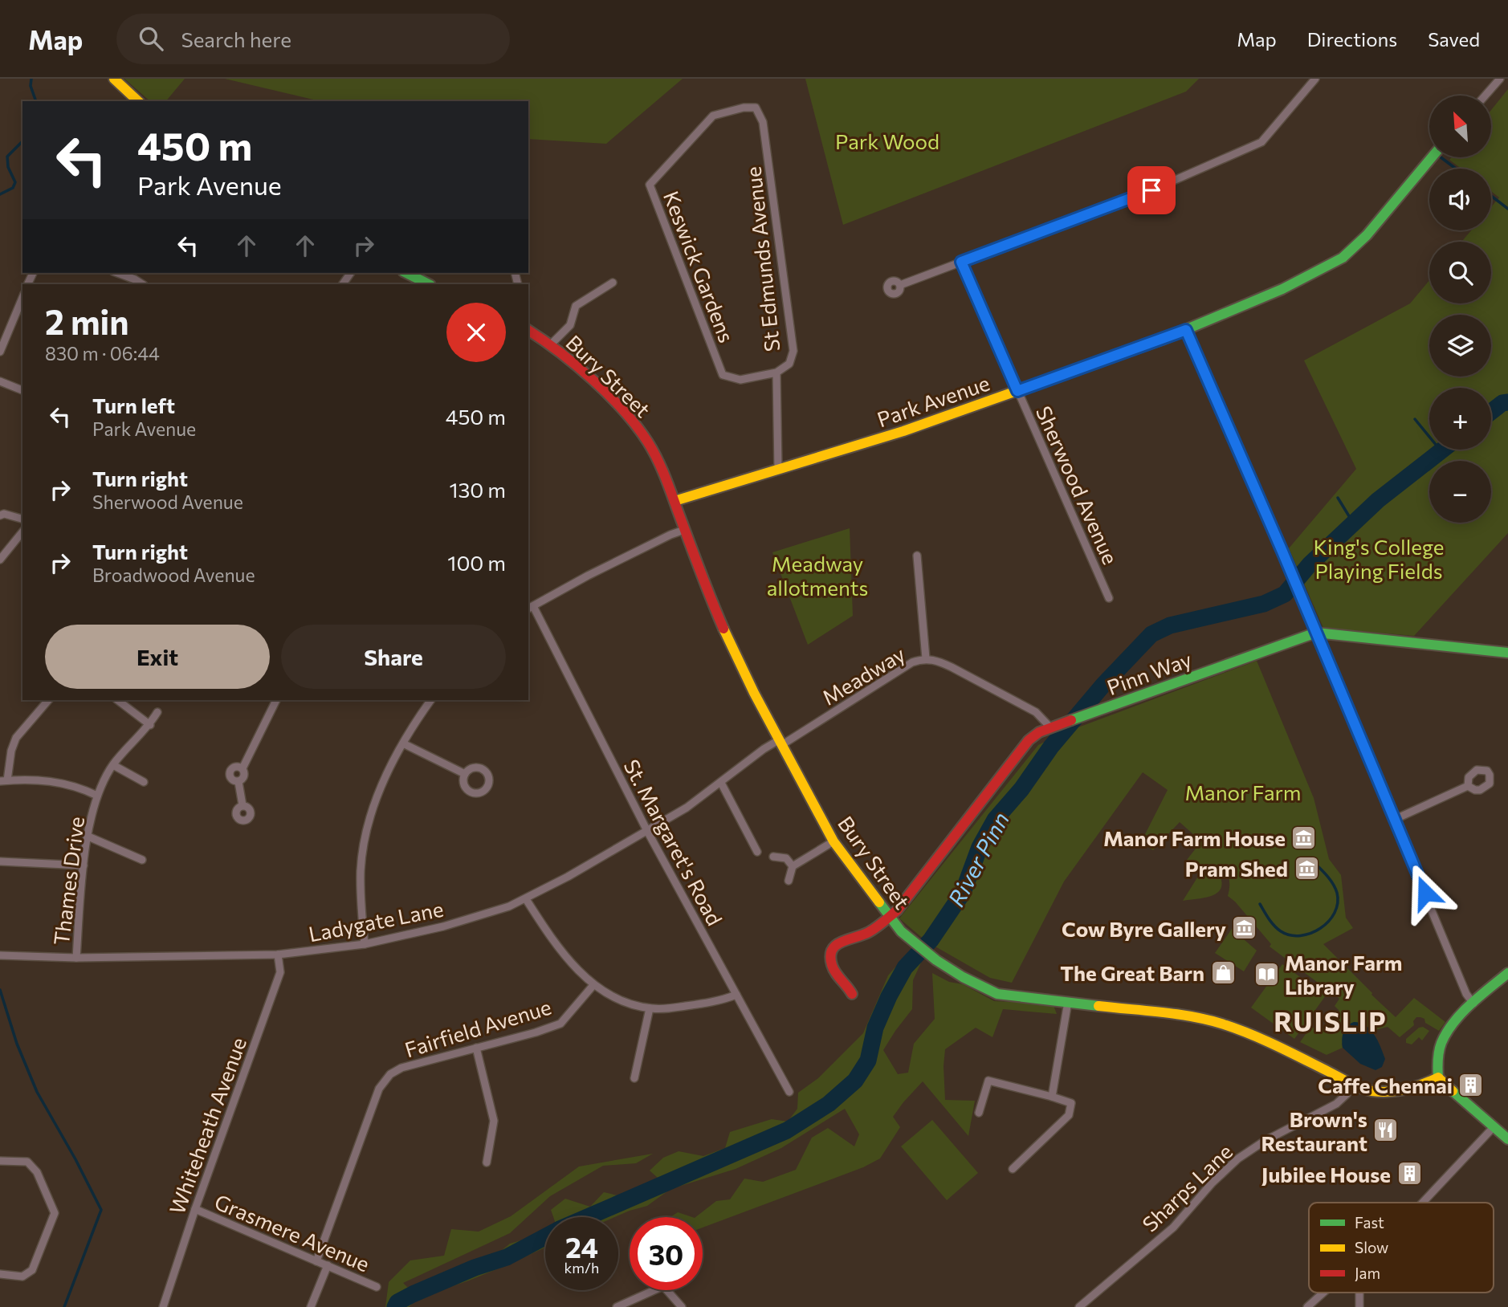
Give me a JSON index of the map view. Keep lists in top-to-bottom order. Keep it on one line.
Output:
{"streets":{"street":["St Edmunds Avenue","Keswick Gardens","Bury Street","Park Avenue","Sherwood Avenue","Pinn Way","Meadway","St. Margaret's Road","Thames Drive","Ladygate Lane","Fairfield Avenue","Whiteheath Avenue","Sharps Lane","Grasmere Avenue"]},"crossings":[["St Edmunds Avenue","Keswick Gardens"],["St Edmunds Avenue","Park Avenue"],["Bury Street","Park Avenue"],["Bury Street","Pinn Way"],["Bury Street","Meadway"],["Bury Street","Ladygate Lane"],["Bury Street","Sharps Lane"],["Park Avenue","Sherwood Avenue"],["Pinn Way","Meadway"],["Meadway","Ladygate Lane"],["St. Margaret's Road","Ladygate Lane"],["Thames Drive","Ladygate Lane"],["Ladygate Lane","Whiteheath Avenue"],["Fairfield Avenue","Grasmere Avenue"],["Whiteheath Avenue","Grasmere Avenue"]],"districts":["RUISLIP"],"water":["River Pinn"],"parks":["Park Wood","King's College Playing Fields","Meadway allotments","Manor Farm"],"places":{"museum":["Manor Farm House","Pram Shed","Cow Byre Gallery"],"shop":["The Great Barn"],"library":["Manor Farm Library"],"building":["Caffe Chennai","Jubilee House"],"restaurant":["Brown's Restaurant"]},"legend":["Fast","Slow","Jam"],"north":"top left","page":{"header":"Map","search":"Search here","nav":["Map","Directions","Saved"],"map_buttons":["+","−"],"turn":["450 m","Park Avenue"],"heading":["2 min","830 m · 06:44"],"list":[{"name":"Turn left","note":"Park Avenue","value":"450 m"},{"name":"Turn right","note":"Sherwood Avenue","value":"130 m"},{"name":"Turn right","note":"Broadwood Avenue","value":"100 m"}],"buttons":["Exit","Share"],"speed":"24 km/h","limit":"30"}}
